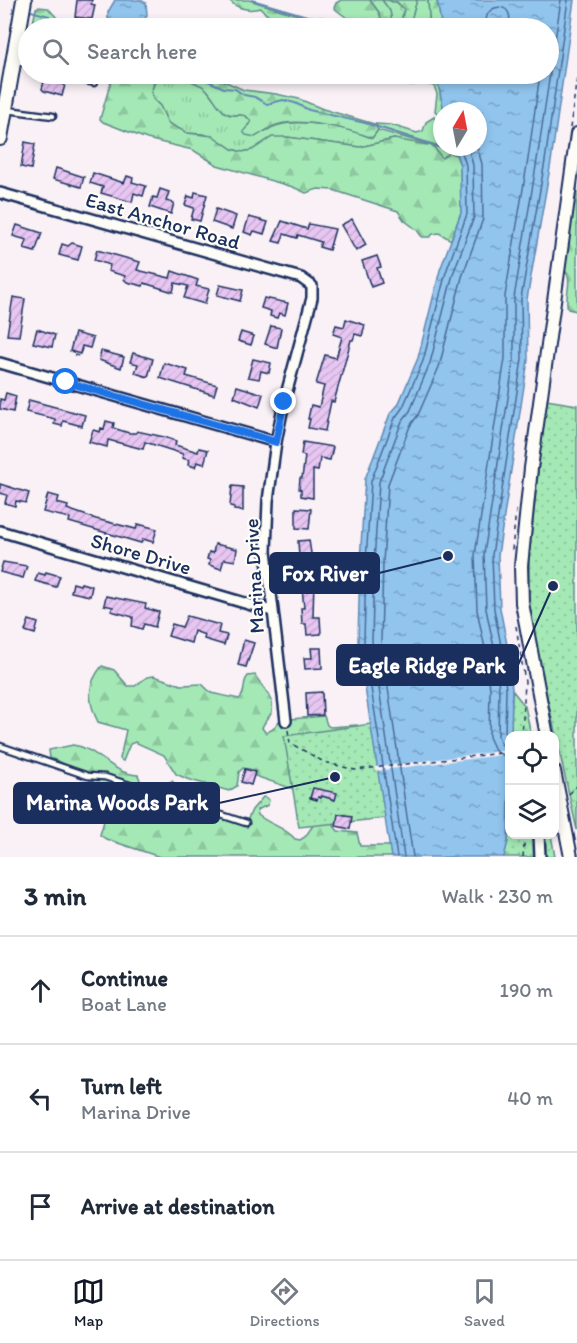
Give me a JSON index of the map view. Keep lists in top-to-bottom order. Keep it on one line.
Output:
{"streets":{"street":["East Anchor Road","Shore Drive","Marina Drive"]},"crossings":[["East Anchor Road","Marina Drive"],["Shore Drive","Marina Drive"]],"places":["Fox River","Eagle Ridge Park","Marina Woods Park"],"north":"top","page":{"search":"Search here","heading":["3 min","Walk · 230 m"],"list":[["Continue","Boat Lane","190 m"],["Turn left","Marina Drive","40 m"],"Arrive at destination"],"nav":["Map","Directions","Saved"]}}
